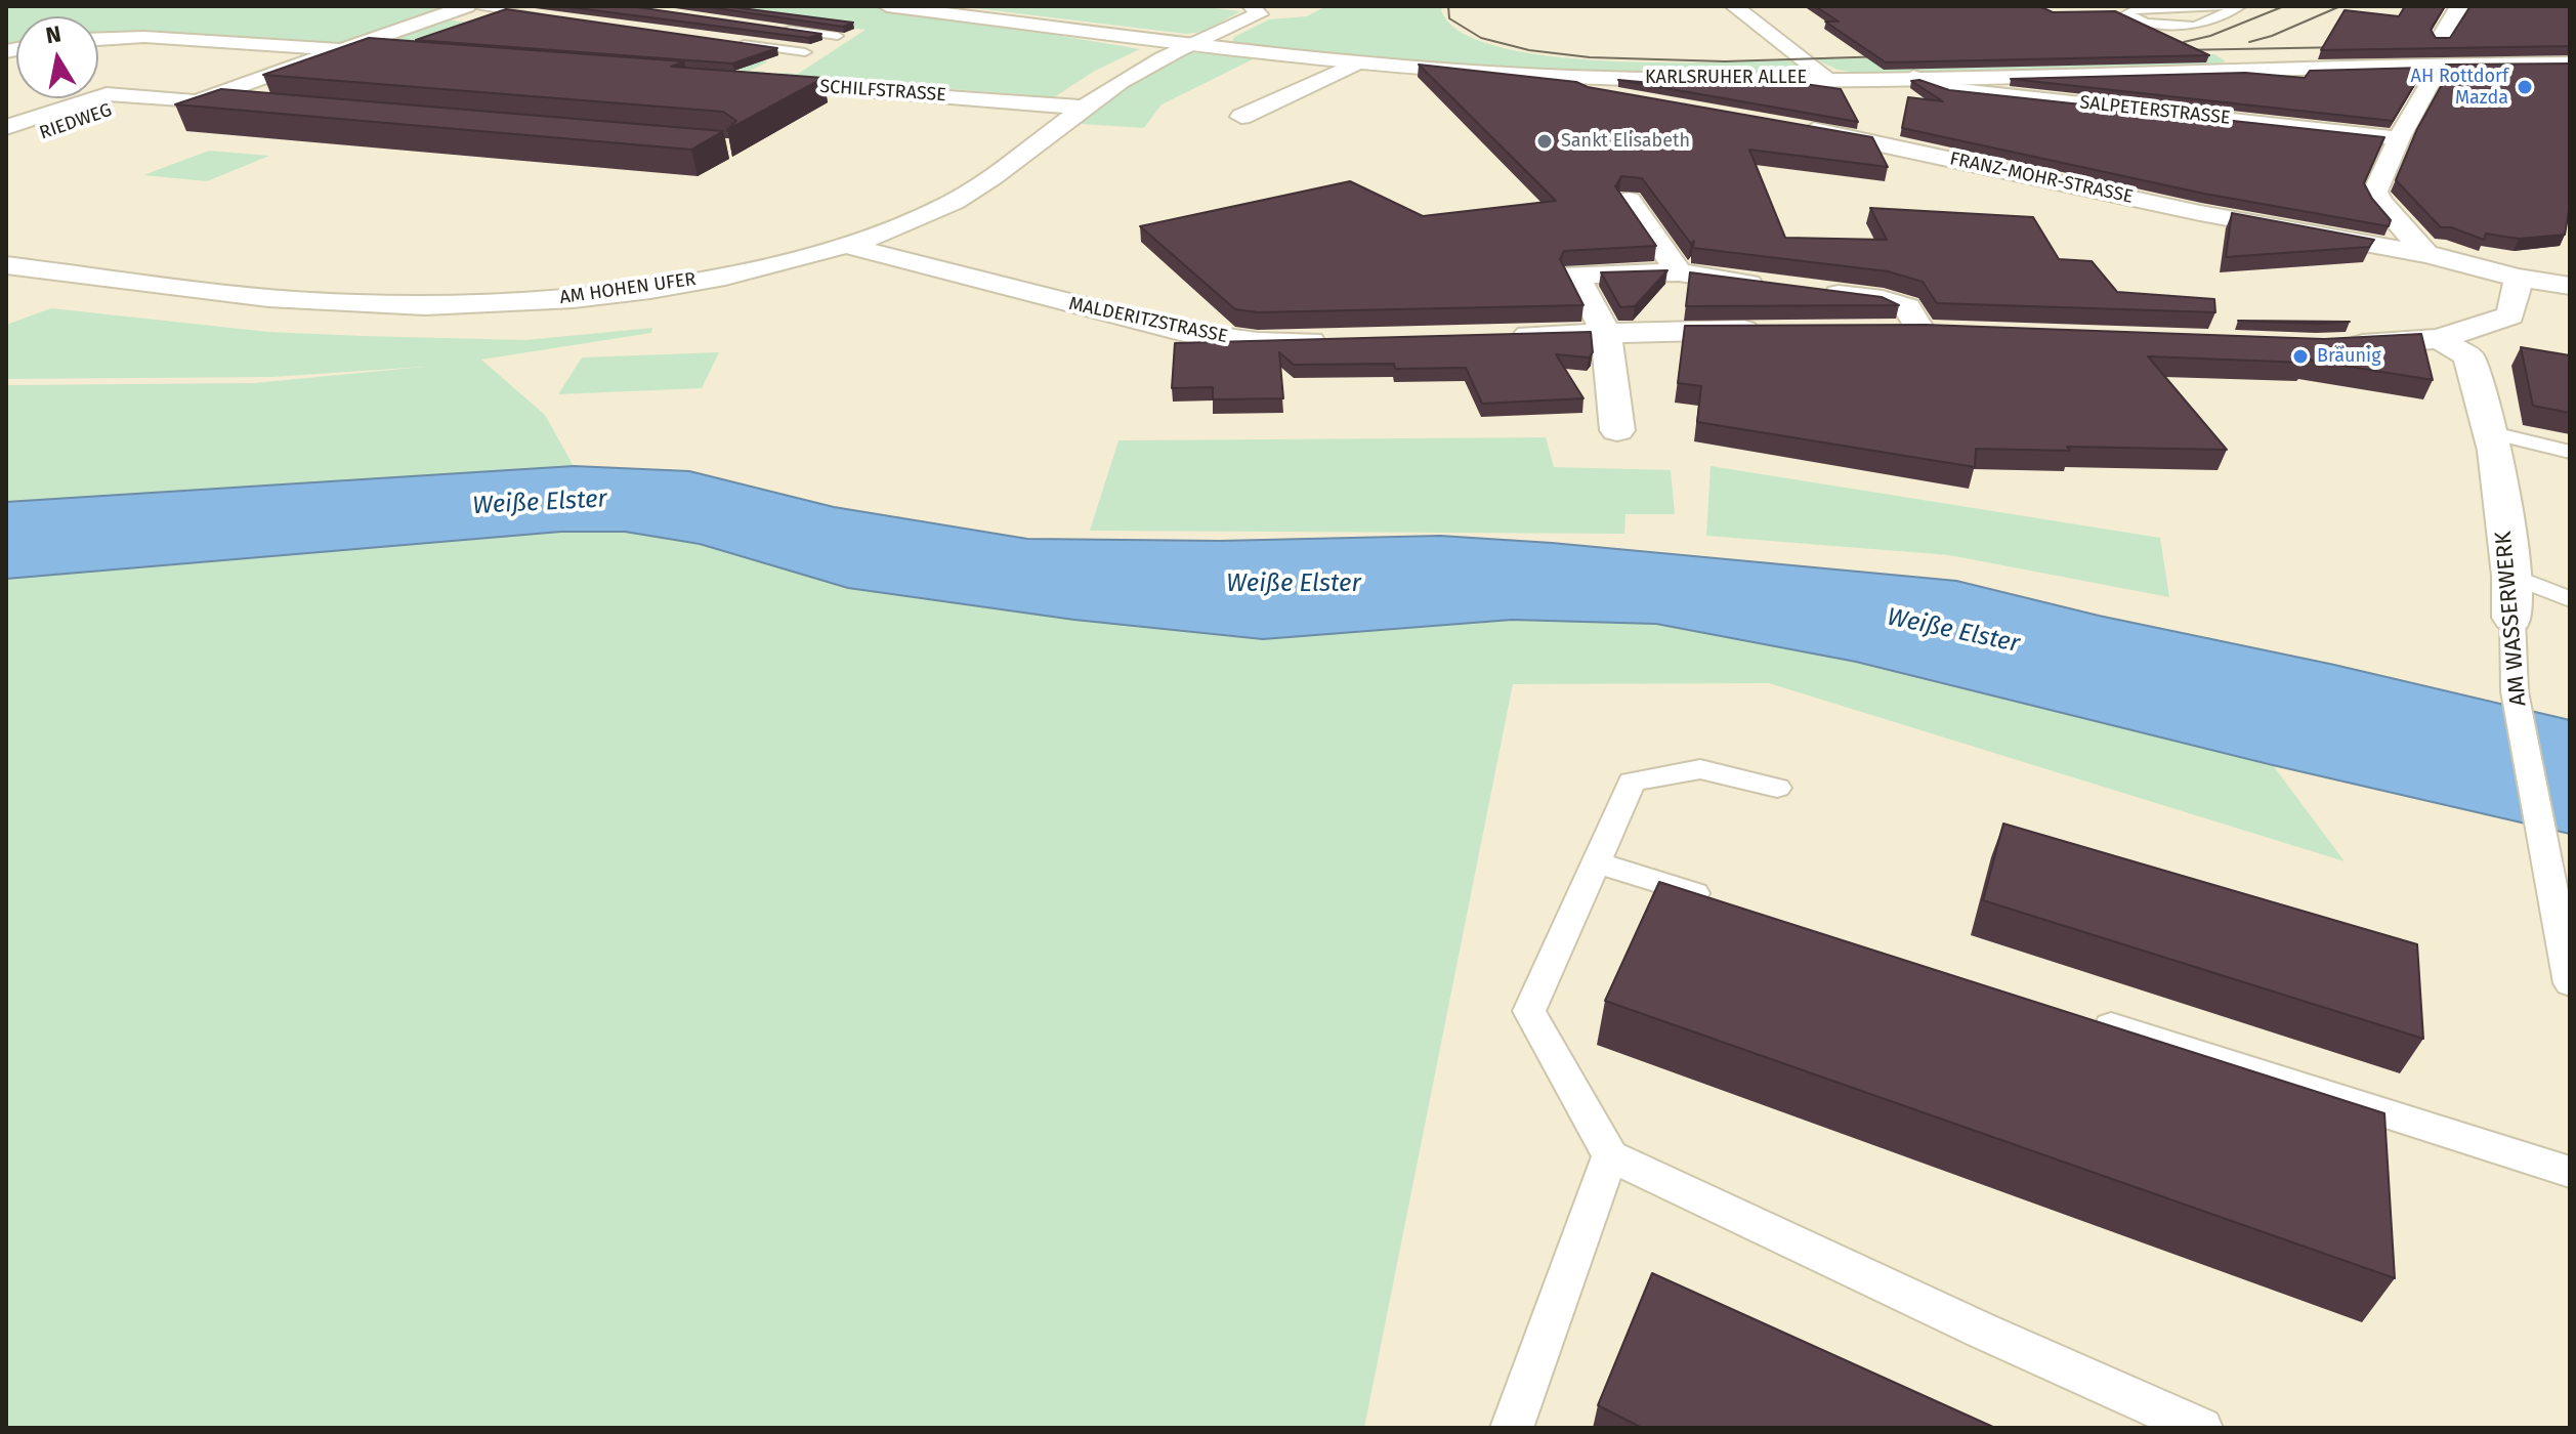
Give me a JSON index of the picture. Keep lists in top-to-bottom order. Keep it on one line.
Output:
{"streets":{"street":["KARLSRUHER ALLEE","SCHILFSTRASSE","SALPETERSTRASSE","RIEDWEG","FRANZ-MOHR-STRASSE","AM HOHEN UFER","MALDERITZSTRASSE","AM WASSERWERK"]},"crossings":[["KARLSRUHER ALLEE","SALPETERSTRASSE"],["KARLSRUHER ALLEE","AM HOHEN UFER"],["SCHILFSTRASSE","AM HOHEN UFER"],["AM HOHEN UFER","MALDERITZSTRASSE"]],"water":["Weiße Elster"],"places":["AH Rottdorf Mazda","Sankt Elisabeth","Bräunig"],"north":"top"}
